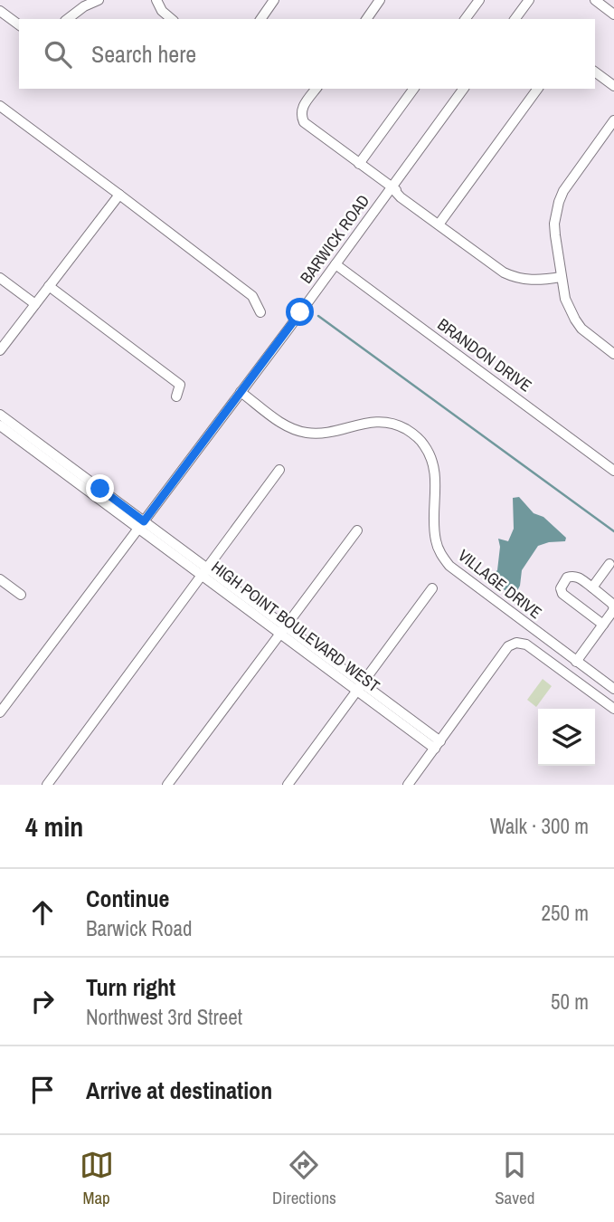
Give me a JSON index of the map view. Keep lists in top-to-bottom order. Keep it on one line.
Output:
{"streets":{"street":["BARWICK ROAD","BRANDON DRIVE","VILLAGE DRIVE","HIGH POINT BOULEVARD WEST"]},"crossings":[["BARWICK ROAD","BRANDON DRIVE"],["BARWICK ROAD","VILLAGE DRIVE"],["BARWICK ROAD","HIGH POINT BOULEVARD WEST"]],"page":{"search":"Search here","heading":["4 min","Walk · 300 m"],"list":[["Continue","Barwick Road","250 m"],["Turn right","Northwest 3rd Street","50 m"],"Arrive at destination"],"nav":["Map","Directions","Saved"]}}
